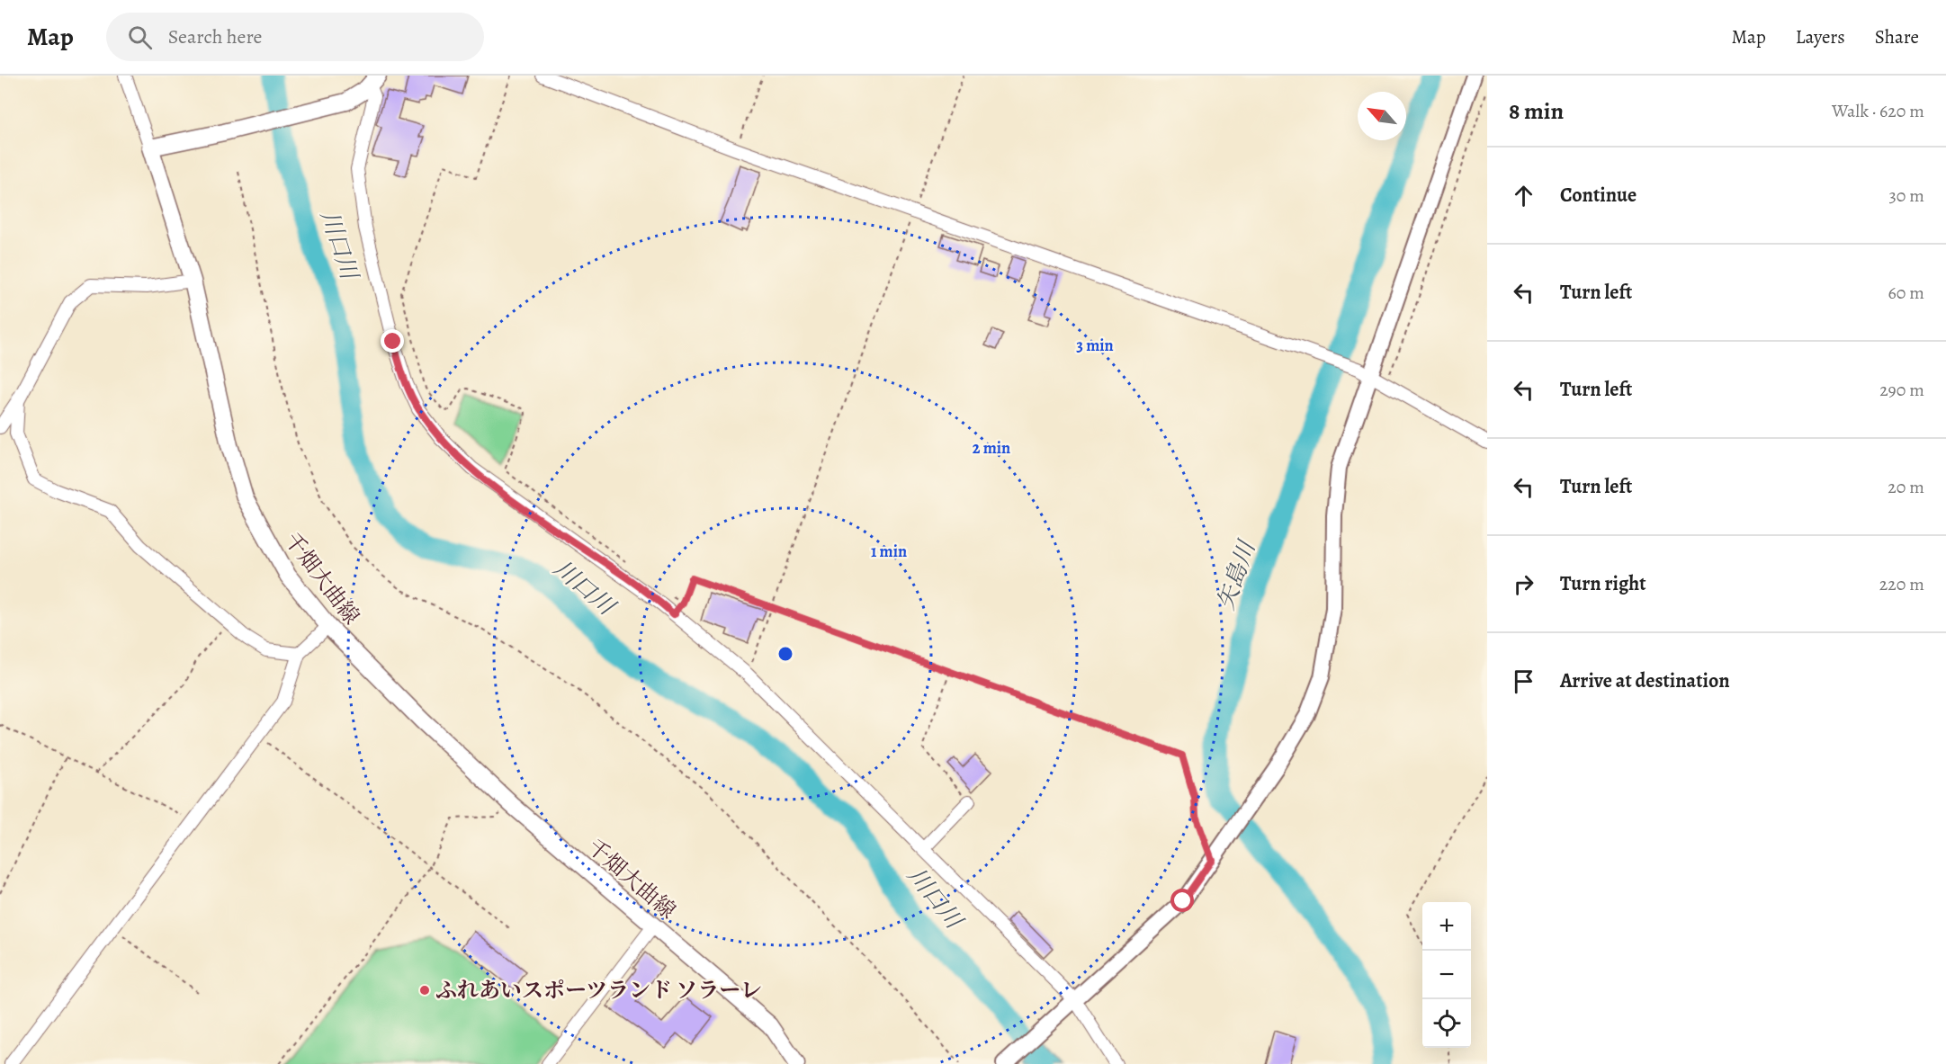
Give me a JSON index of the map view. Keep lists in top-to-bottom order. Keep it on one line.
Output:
{"streets":{"main road":["千畑大曲線"]},"water":["川口川","矢島川"],"places":["ふれあいスポーツランド ソラーレ"],"north":"top left","page":{"header":"Map","search":"Search here","nav":["Map","Layers","Share"],"heading":["8 min","Walk · 620 m"],"list":[["Continue","30 m"],["Turn left","60 m"],["Turn left","290 m"],["Turn left","20 m"],["Turn right","220 m"],"Arrive at destination"],"map_buttons":["+","−"]},"rings":["3 min","2 min","1 min"]}
